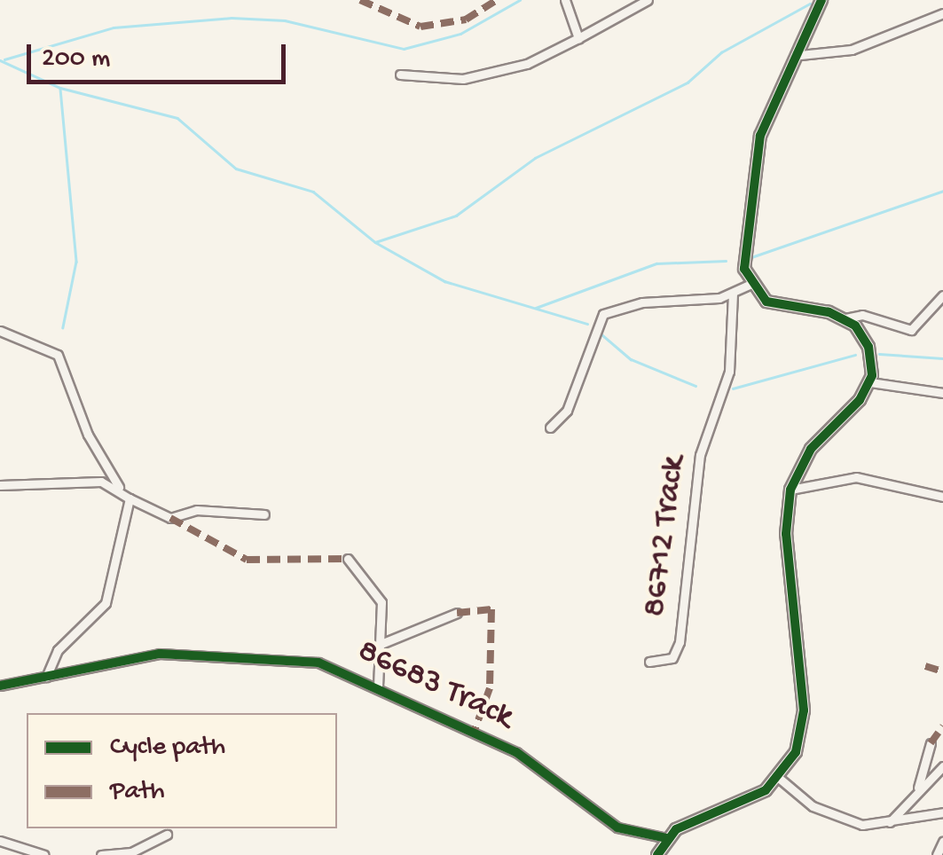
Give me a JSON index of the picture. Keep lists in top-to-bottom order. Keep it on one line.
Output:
{"streets":{"street":["86712 Track","86683 Track"]},"legend":["Cycle path","Path"],"scale_bar":"200 m"}
